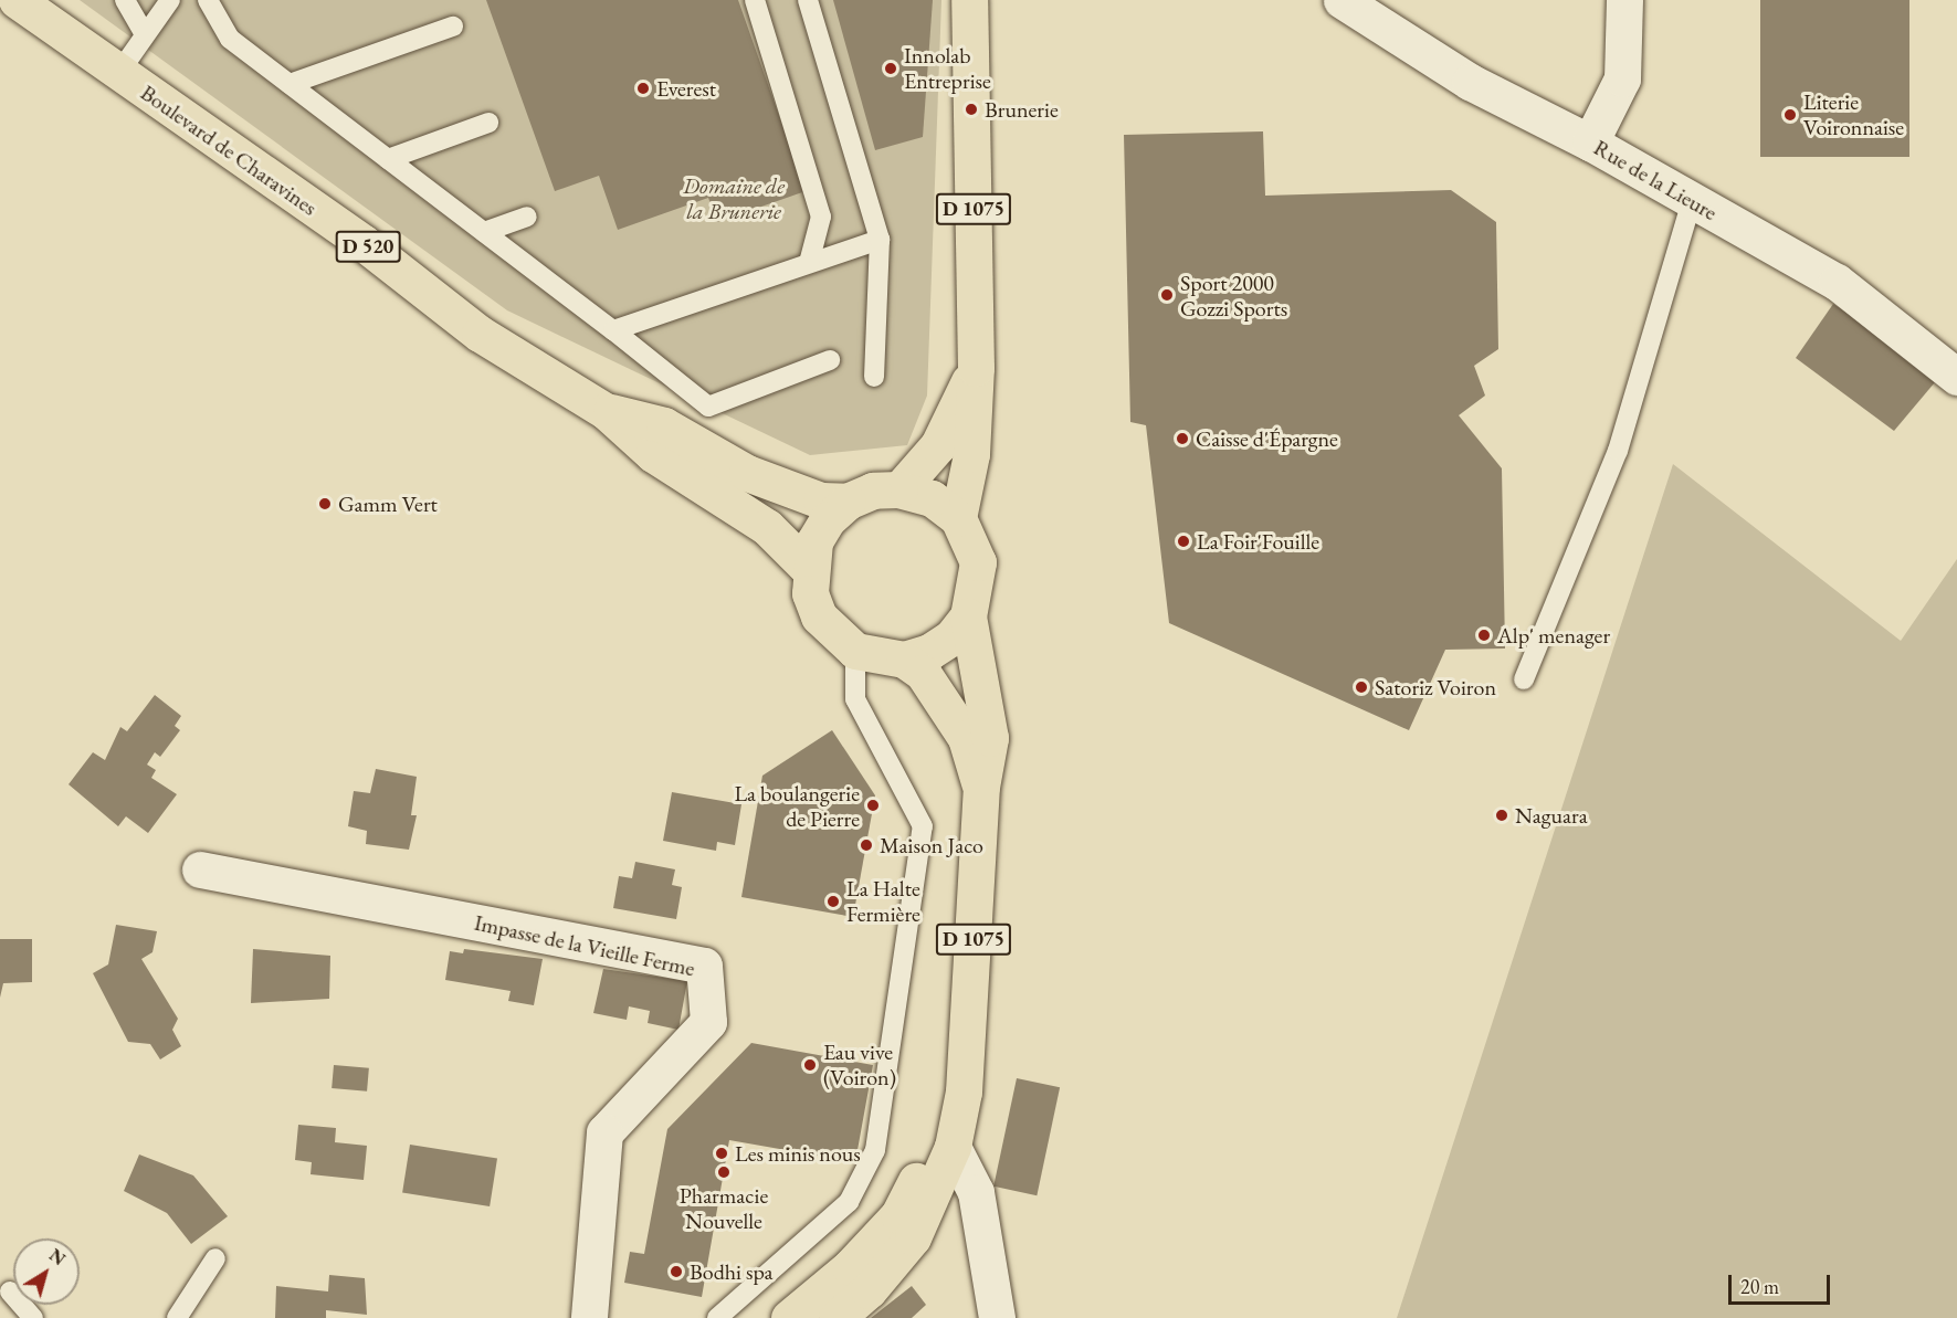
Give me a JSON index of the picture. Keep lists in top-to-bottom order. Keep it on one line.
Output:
{"streets":{"main road":["Boulevard de Charavines","D 1075","D 520"],"street":["Rue de la Lieure","Impasse de la Vieille Ferme"]},"crossings":[["Boulevard de Charavines","D 1075"]],"parks":["Domaine de la Brunerie"],"places":["Innolab Entreprise","Everest","Brunerie","Literie Voironnaise","Sport 2000 Gozzi Sports","Caisse d'Épargne","Gamm Vert","La Foir'Fouille","Alp' menager","Satoriz Voiron","La boulangerie de Pierre","Naguara","Maison Jaco","La Halte Fermière","Eau vive (Voiron)","Les minis nous","Pharmacie Nouvelle","Bodhi spa"],"scale_bar":"20 m","north":"top right"}
